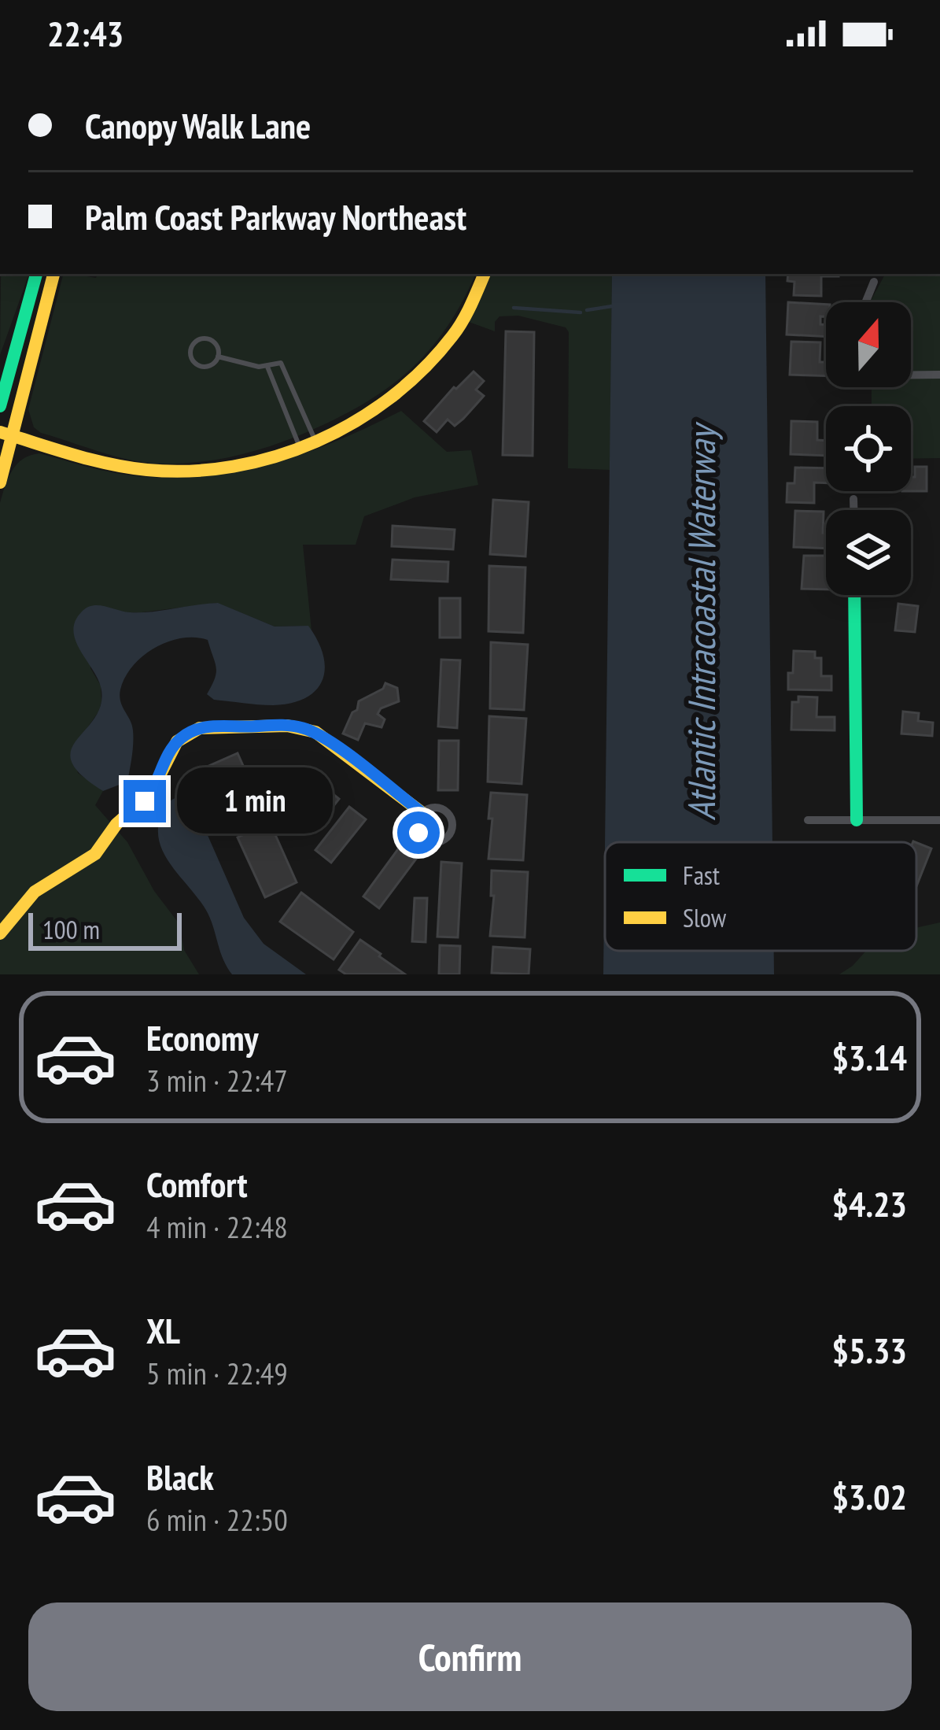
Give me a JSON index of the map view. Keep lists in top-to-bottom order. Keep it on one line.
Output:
{"water":["Atlantic Intracoastal Waterway"],"legend":["Fast","Slow"],"scale_bar":"100 m","north":"top","page":{"status":"22:43","banner":["Canopy Walk Lane","Palm Coast Parkway Northeast"],"bubble":"1 min","scale":"100 m","list":[{"name":"Economy","note":"3 min · 22:47","value":"$3.14"},{"name":"Comfort","note":"4 min · 22:48","value":"$4.23"},{"name":"XL","note":"5 min · 22:49","value":"$5.33"},{"name":"Black","note":"6 min · 22:50","value":"$3.02"}],"buttons":"Confirm"}}
